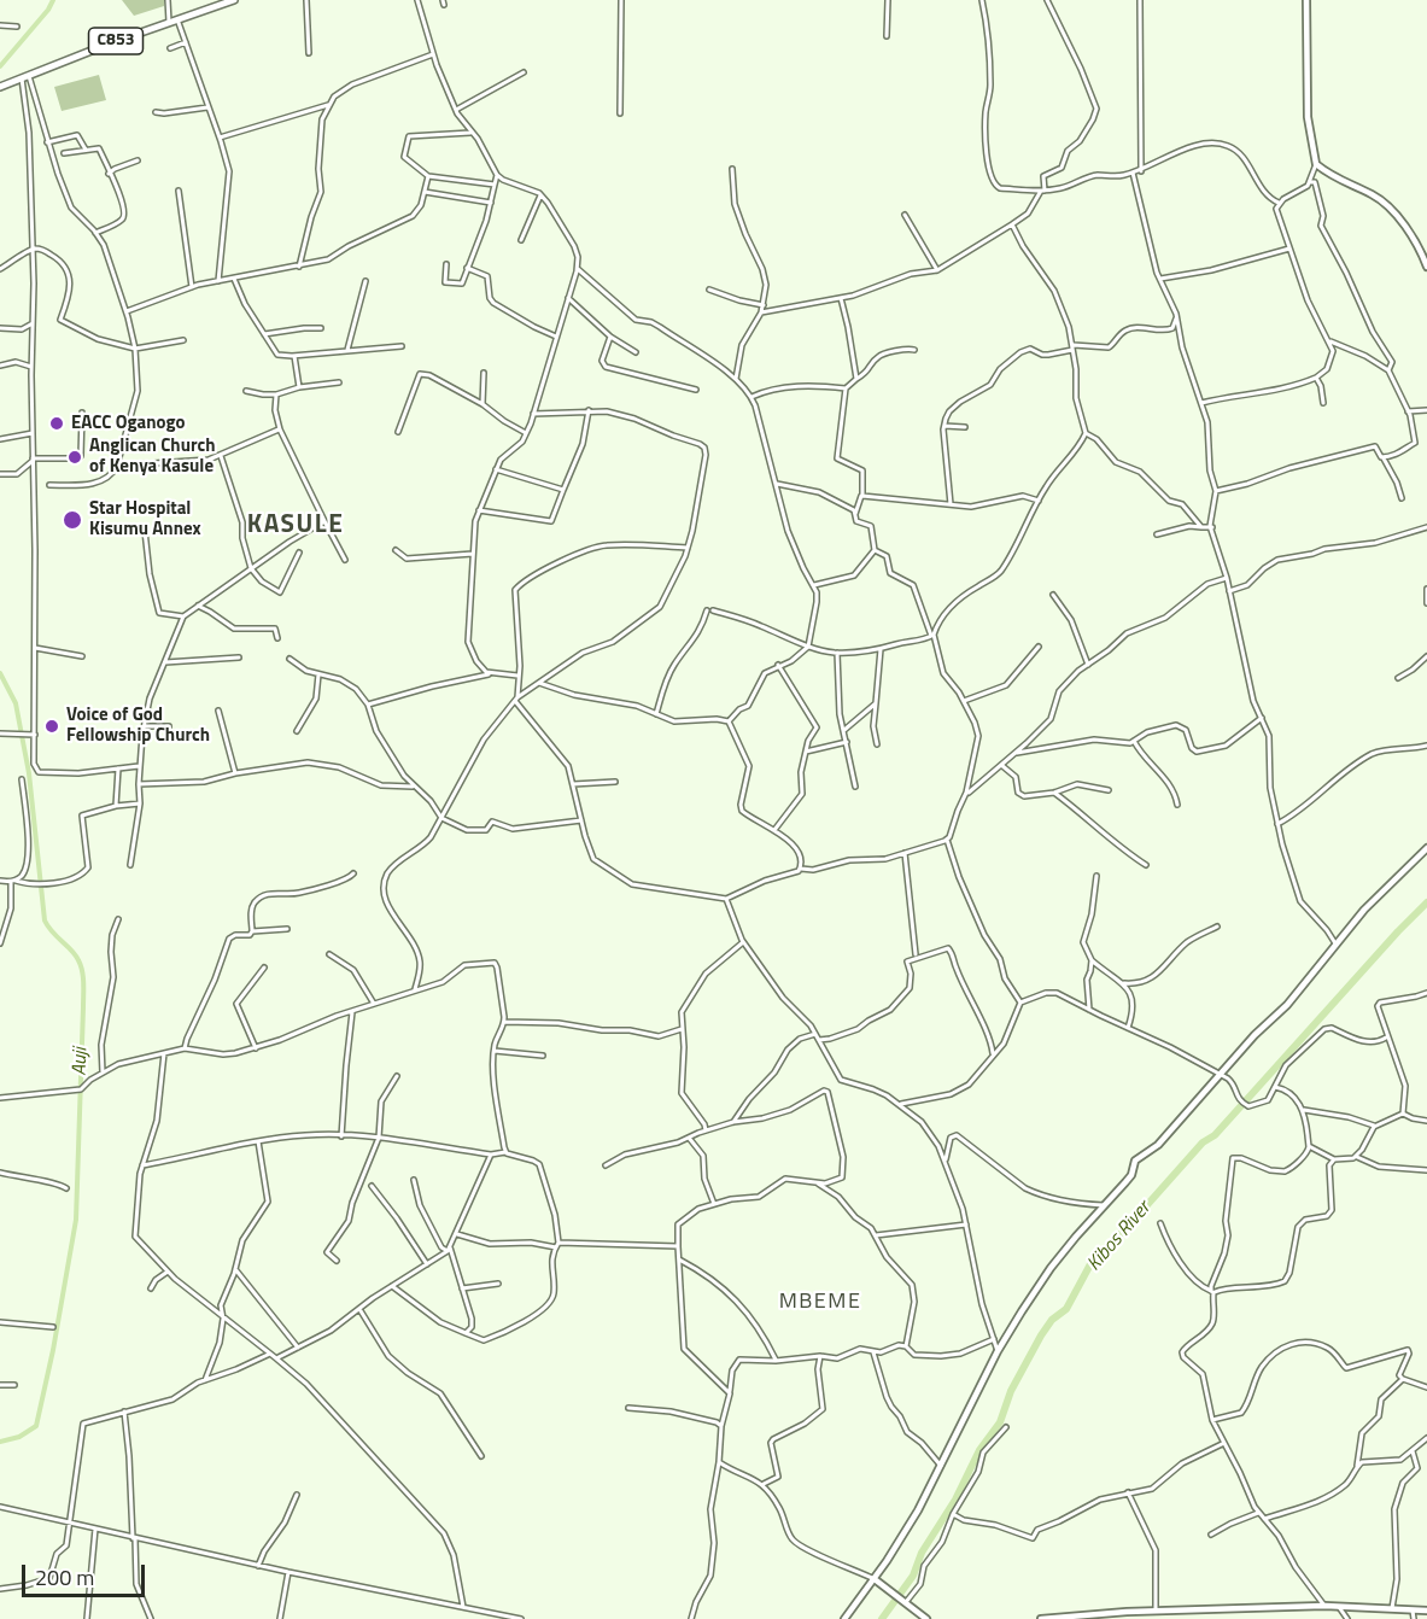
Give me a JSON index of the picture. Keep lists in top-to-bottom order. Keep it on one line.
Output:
{"streets":{"main road":["C853"]},"districts":["KASULE","MBEME"],"water":["Auji","Kibos River"],"places":["EACC Oganogo","Anglican Church of Kenya Kasule","Star Hospital Kisumu Annex","Voice of God Fellowship Church"],"scale_bar":"200 m"}
